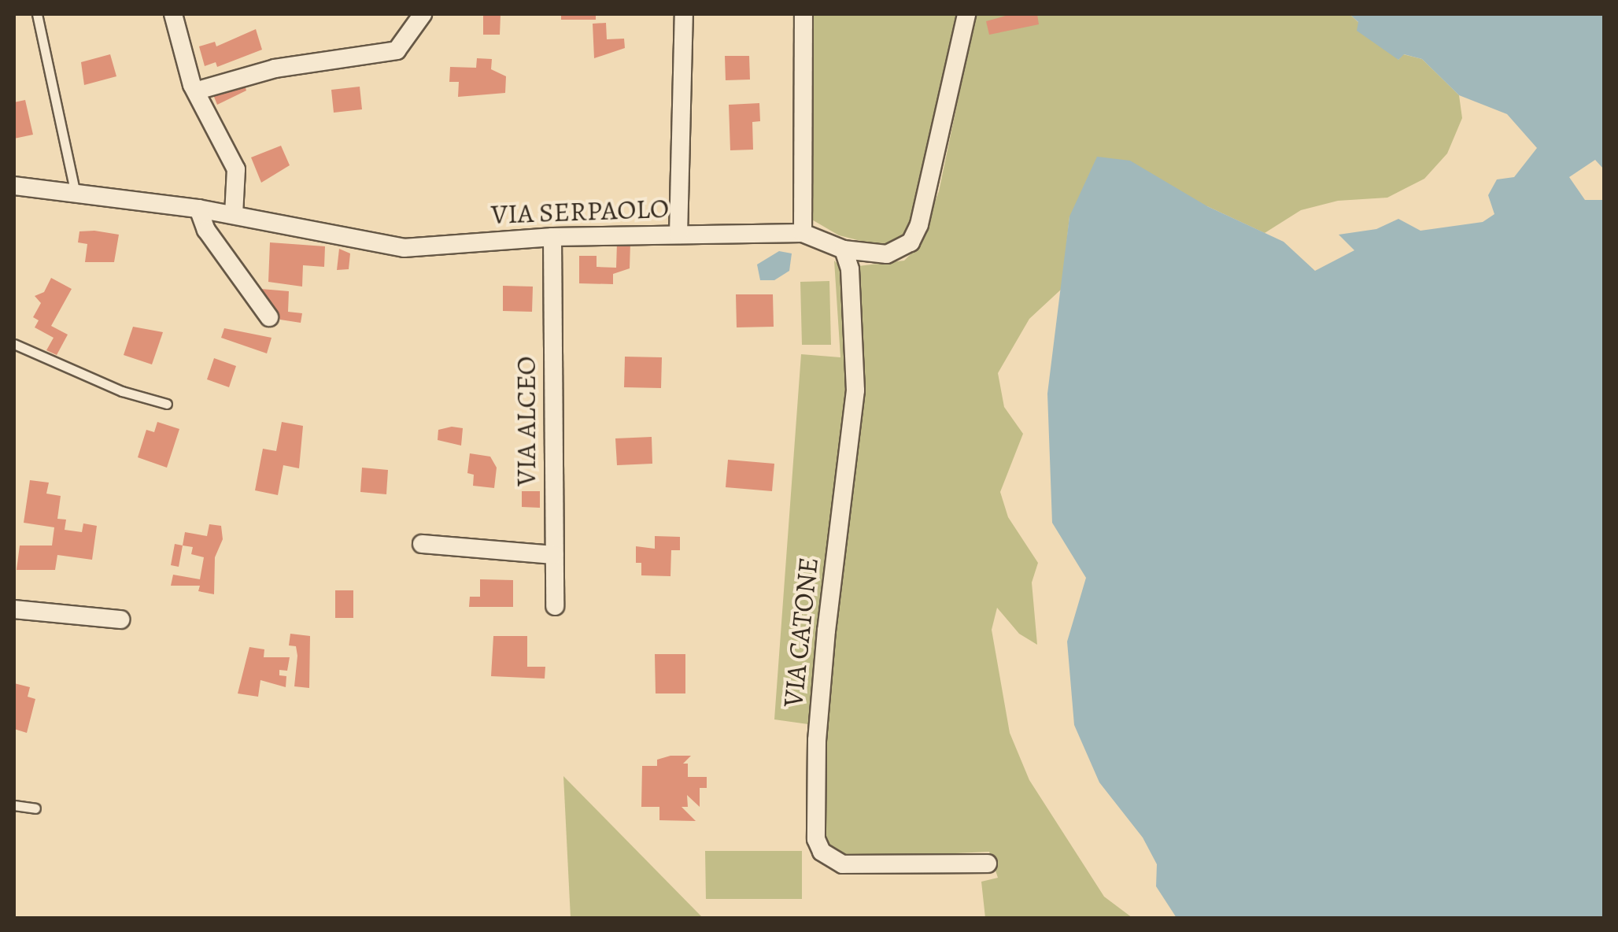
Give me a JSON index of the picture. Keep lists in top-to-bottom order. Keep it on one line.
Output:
{"streets":{"street":["VIA SERPAOLO","VIA ALCEO","VIA CATONE"]},"crossings":[["VIA SERPAOLO","VIA ALCEO"],["VIA SERPAOLO","VIA CATONE"]]}
